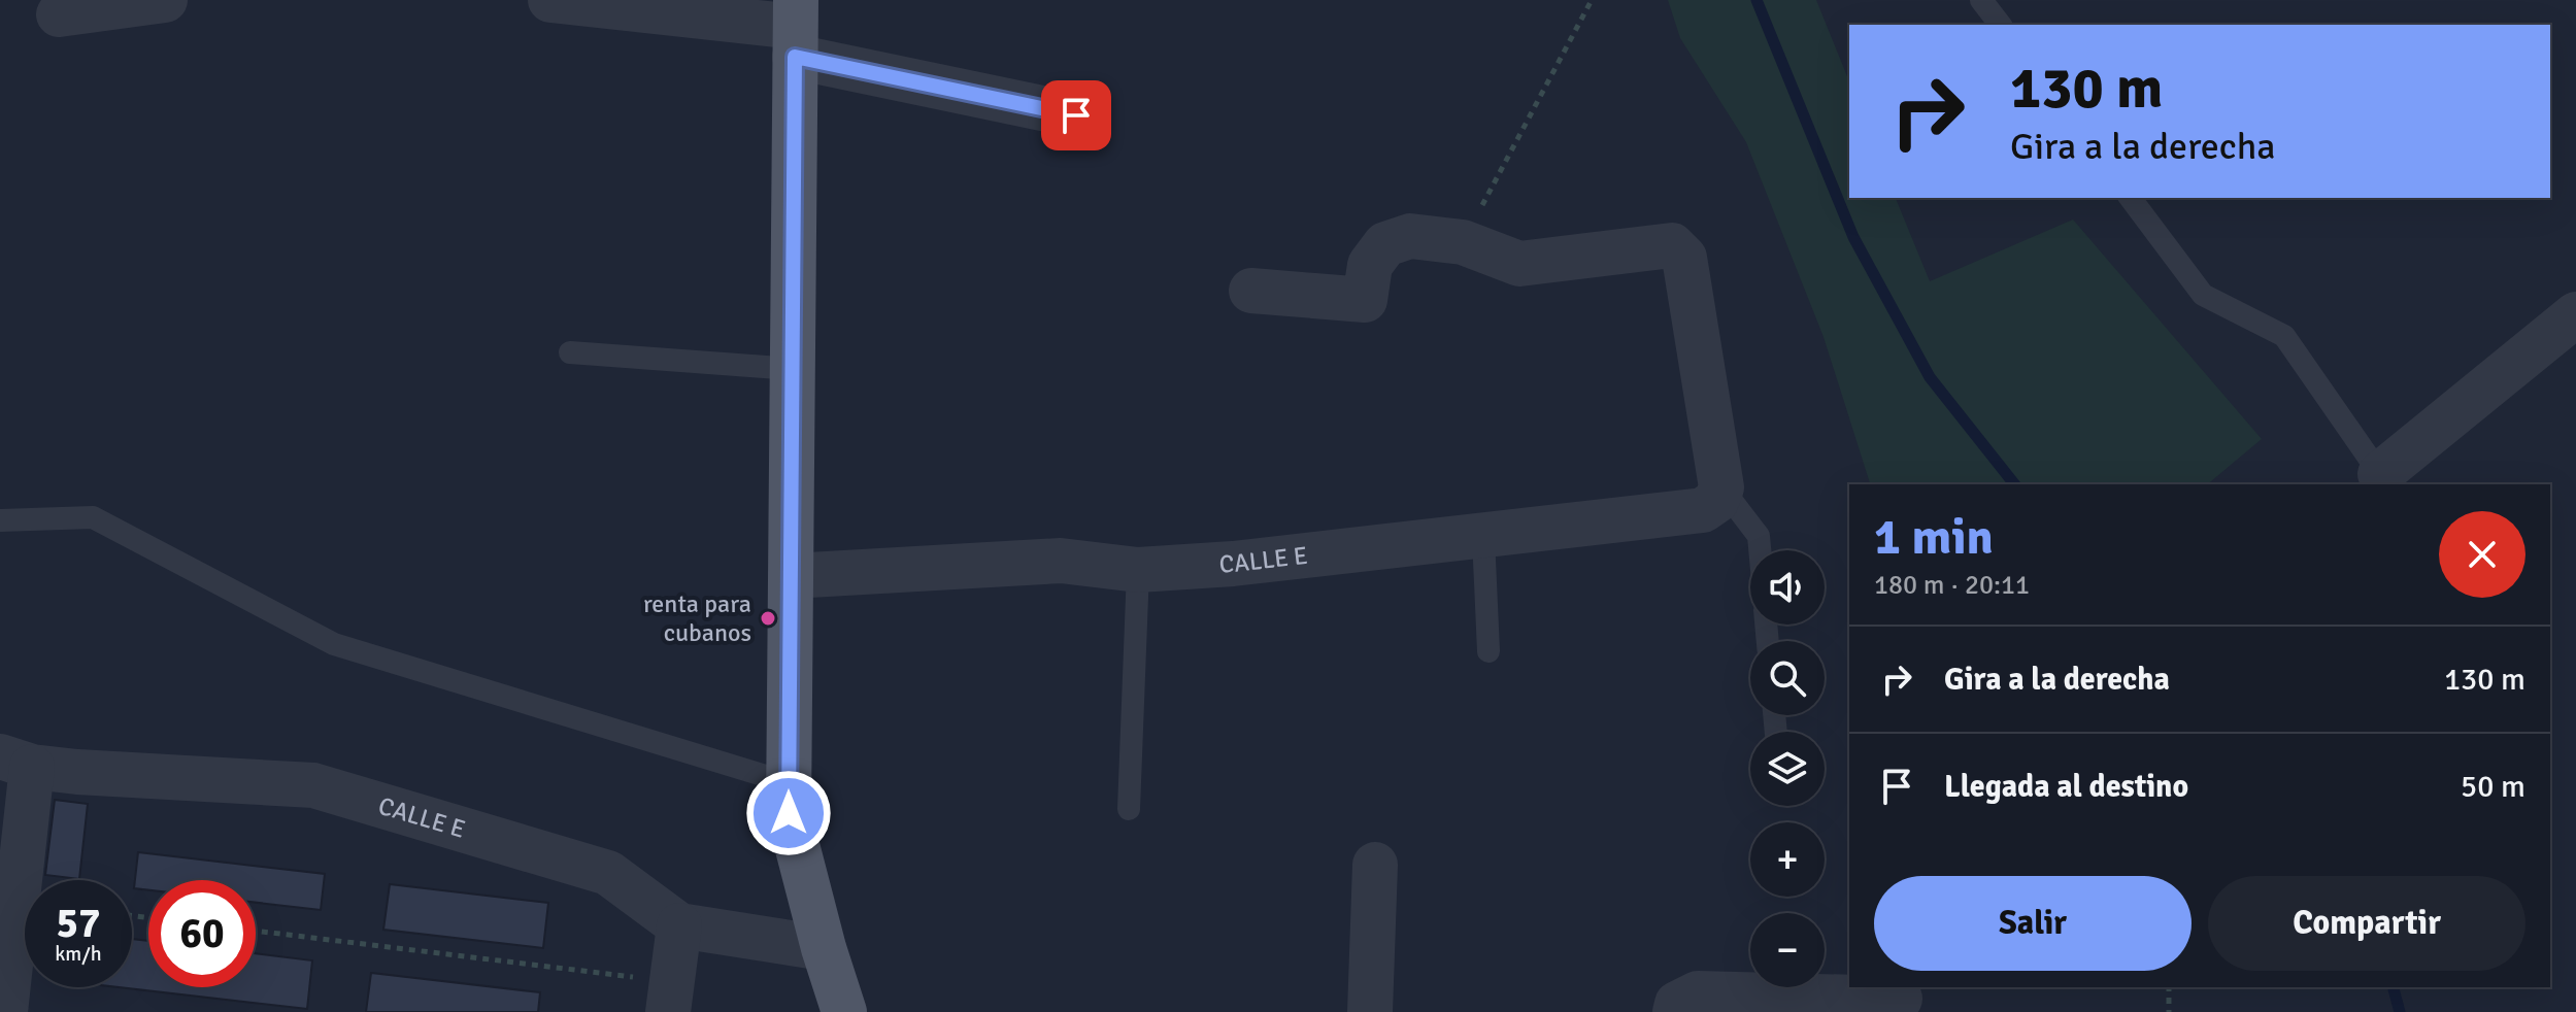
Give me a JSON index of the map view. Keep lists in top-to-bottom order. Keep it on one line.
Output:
{"streets":{"street":["CALLE E"]},"places":["renta para cubanos"],"page":{"turn":["130 m","Gira a la derecha"],"heading":["1 min","180 m · 20:11"],"map_buttons":["+","−"],"list":[{"name":"Gira a la derecha","value":"130 m"},{"name":"Llegada al destino","value":"50 m"}],"buttons":["Salir","Compartir"],"speed":"57 km/h","limit":"60"}}
